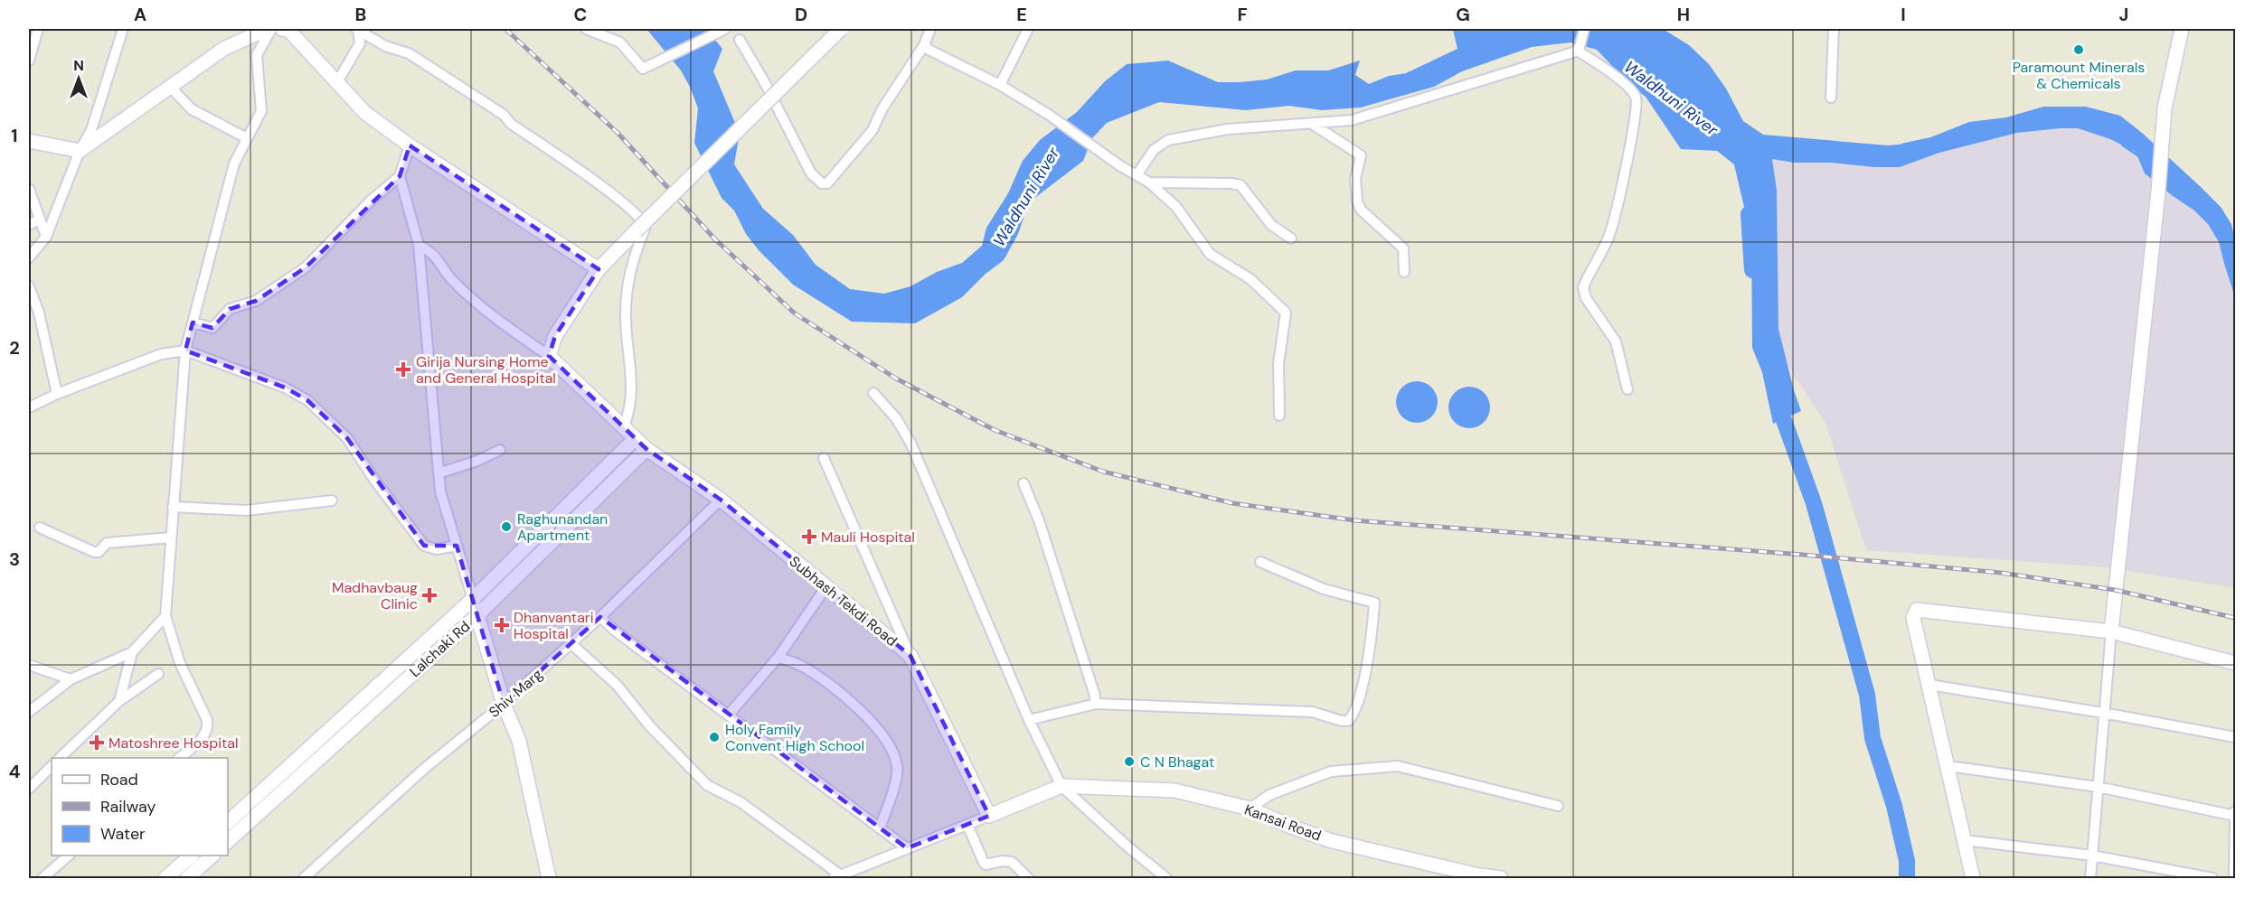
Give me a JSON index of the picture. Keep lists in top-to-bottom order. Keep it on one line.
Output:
{"streets":{"street":["Subhash Tekdi Road","Lalchaki Rd","Shiv Marg","Kansai Road"]},"crossings":[["Subhash Tekdi Road","Lalchaki Rd"],["Subhash Tekdi Road","Shiv Marg"]],"water":["Waldhuni River"],"places":{"other":["Paramount Minerals & Chemicals","Raghunandan Apartment","Holy Family Convent High School","C N Bhagat"],"health":["Girija Nursing Home and General Hospital","Mauli Hospital","Madhavbaug Clinic","Dhanvantari Hospital","Matoshree Hospital"]},"legend":["Road","Railway","Water"],"north":"top","grid":{"columns":["A","B","C","D","E","F","G","H","I","J"],"rows":["1","2","3","4"]}}
